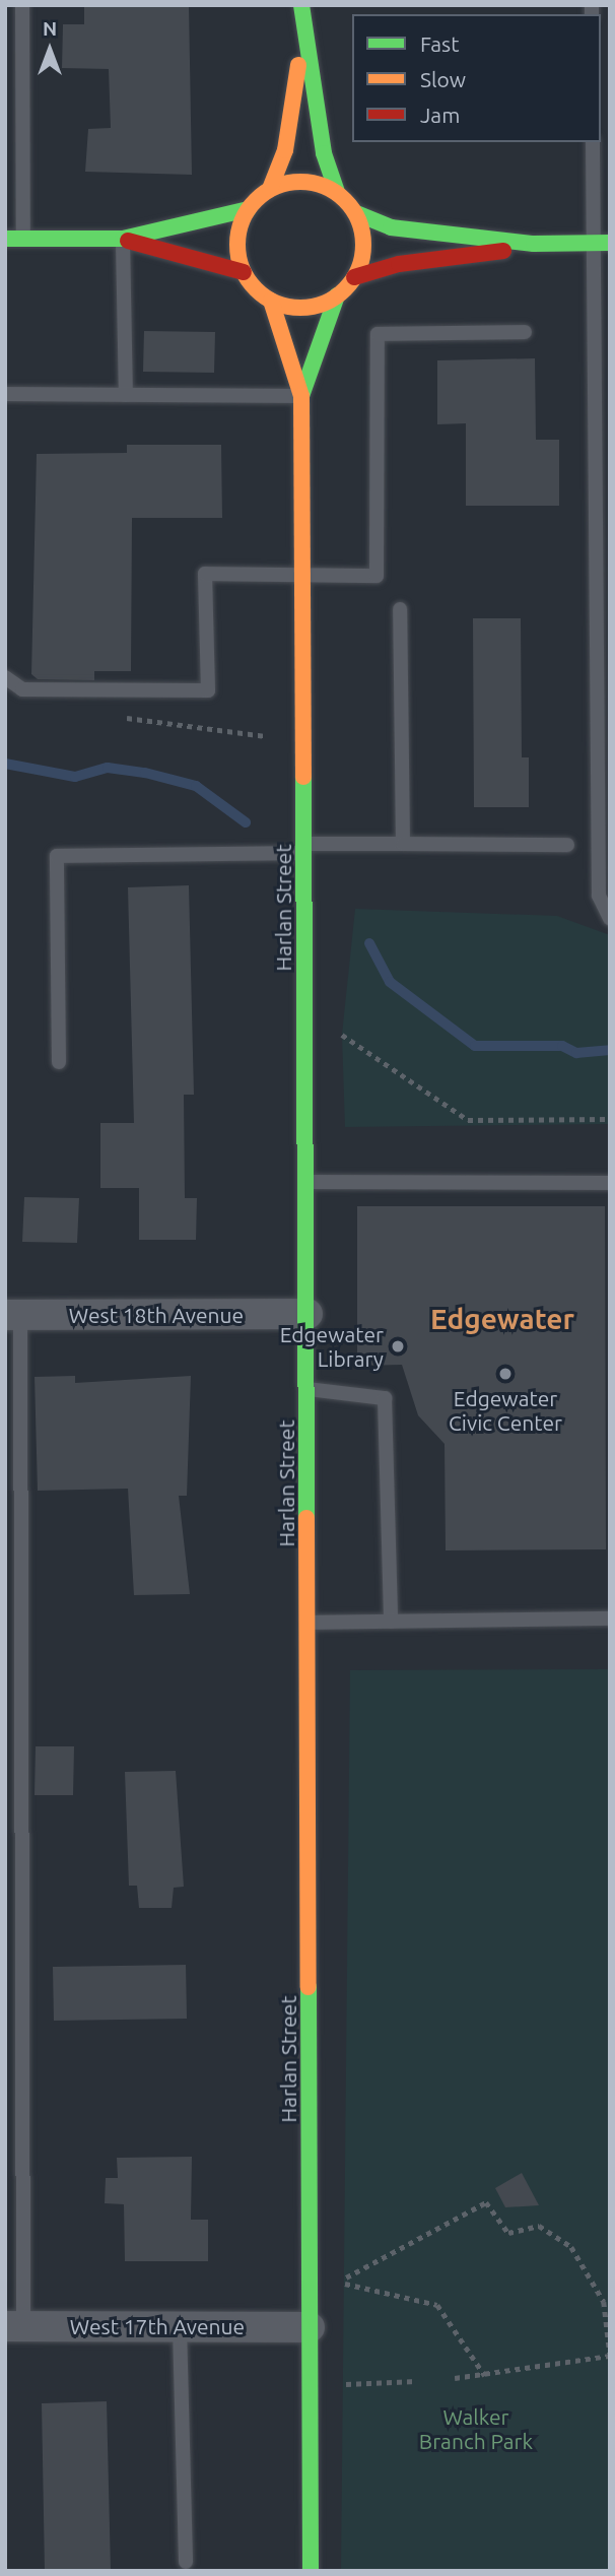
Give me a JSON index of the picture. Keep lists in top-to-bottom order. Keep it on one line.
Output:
{"streets":{"street":["Harlan Street","West 18th Avenue","West 17th Avenue"]},"crossings":[["Harlan Street","West 18th Avenue"],["Harlan Street","West 17th Avenue"]],"districts":["Edgewater"],"parks":["Walker Branch Park"],"places":["Edgewater Library","Edgewater Civic Center"],"legend":["Fast","Slow","Jam"],"north":"top"}
